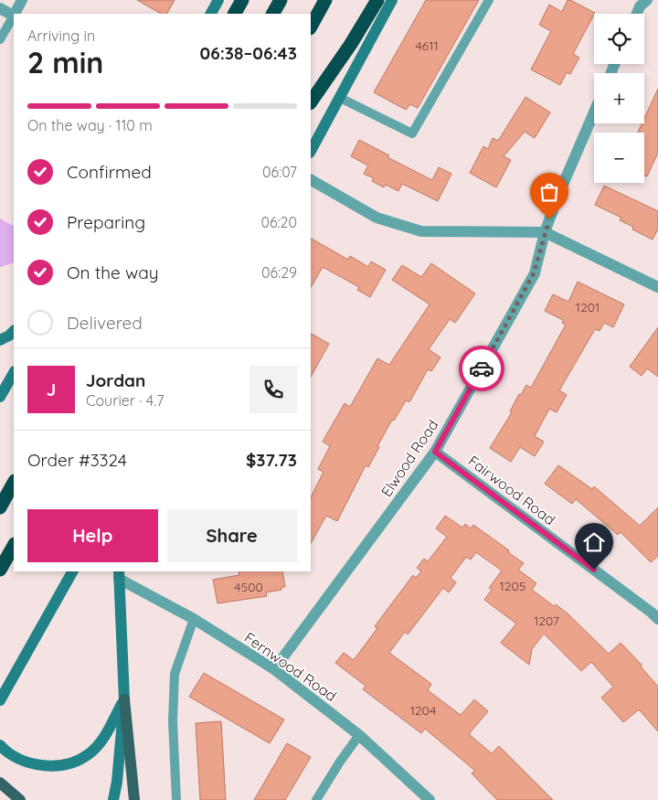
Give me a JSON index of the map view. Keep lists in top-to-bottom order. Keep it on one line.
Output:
{"streets":{"street":["Elwood Road","Fairwood Road","Fernwood Road"]},"crossings":[["Elwood Road","Fairwood Road"],["Elwood Road","Fernwood Road"]],"house_numbers":["4611","1201","1205","4500","1207","1204"],"page":{"map_buttons":["+","−"],"heading":["2 min","Arriving in","06:38–06:43"],"panel":["Jordan","Courier · 4.7","Order #3324","$37.73"],"bar":"On the way · 110 m","list":[["Confirmed","06:07"],["Preparing","06:20"],["On the way","06:29"],"Delivered"],"round":"J","buttons":["Help","Share"]}}
